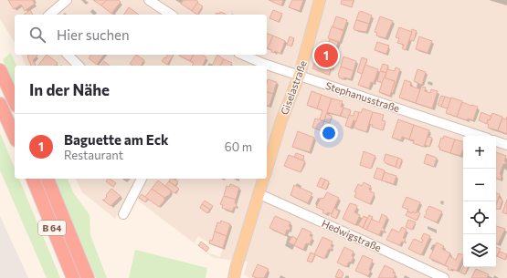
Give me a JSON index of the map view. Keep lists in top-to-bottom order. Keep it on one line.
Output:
{"streets":{"highway":["B 64"],"main road":["Giselastraße"],"street":["Stephanusstraße","Hedwigstraße"]},"crossings":[["Giselastraße","Stephanusstraße"],["Giselastraße","Hedwigstraße"]],"page":{"search":"Hier suchen","pins":"1","heading":"In der Nähe","list":[{"mark":"1","name":"Baguette am Eck","note":"Restaurant","value":"60 m"}],"map_buttons":["+","−"]}}
